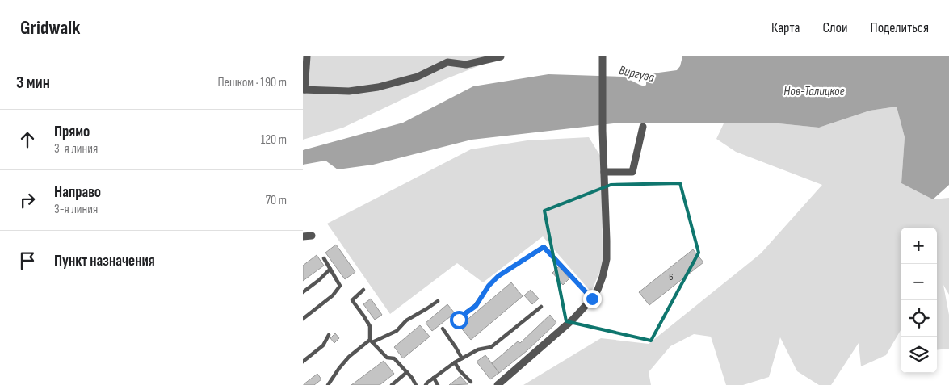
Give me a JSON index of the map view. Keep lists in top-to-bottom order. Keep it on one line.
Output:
{"water":["Виргуза","Нов-Талицкое"],"house_numbers":["6"],"page":{"header":"Gridwalk","nav":["Карта","Слои","Поделиться"],"heading":["3 мин","Пешком · 190 m"],"list":[["Прямо","3-я линия","120 m"],["Направо","3-я линия","70 m"],"Пункт назначения"],"map_buttons":["+","−"]}}
